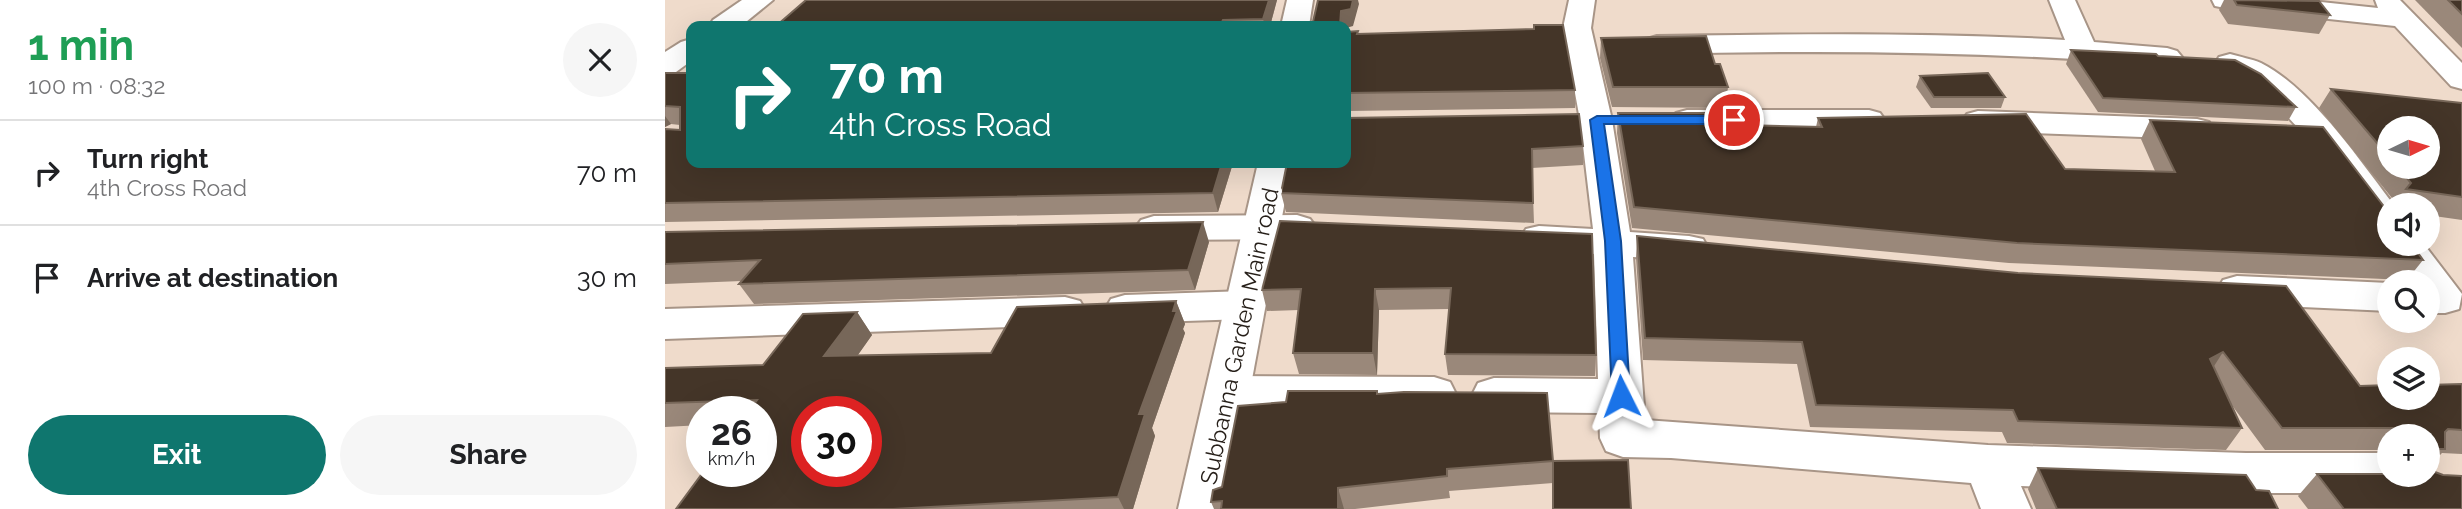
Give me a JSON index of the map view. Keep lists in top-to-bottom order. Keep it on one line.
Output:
{"streets":{"street":["Subbanna Garden Main road"]},"north":"right","page":{"heading":["1 min","100 m · 08:32"],"turn":["70 m","4th Cross Road"],"map_buttons":"+","list":[{"name":"Turn right","note":"4th Cross Road","value":"70 m"},{"name":"Arrive at destination","value":"30 m"}],"speed":"26 km/h","limit":"30","buttons":["Exit","Share"]}}
